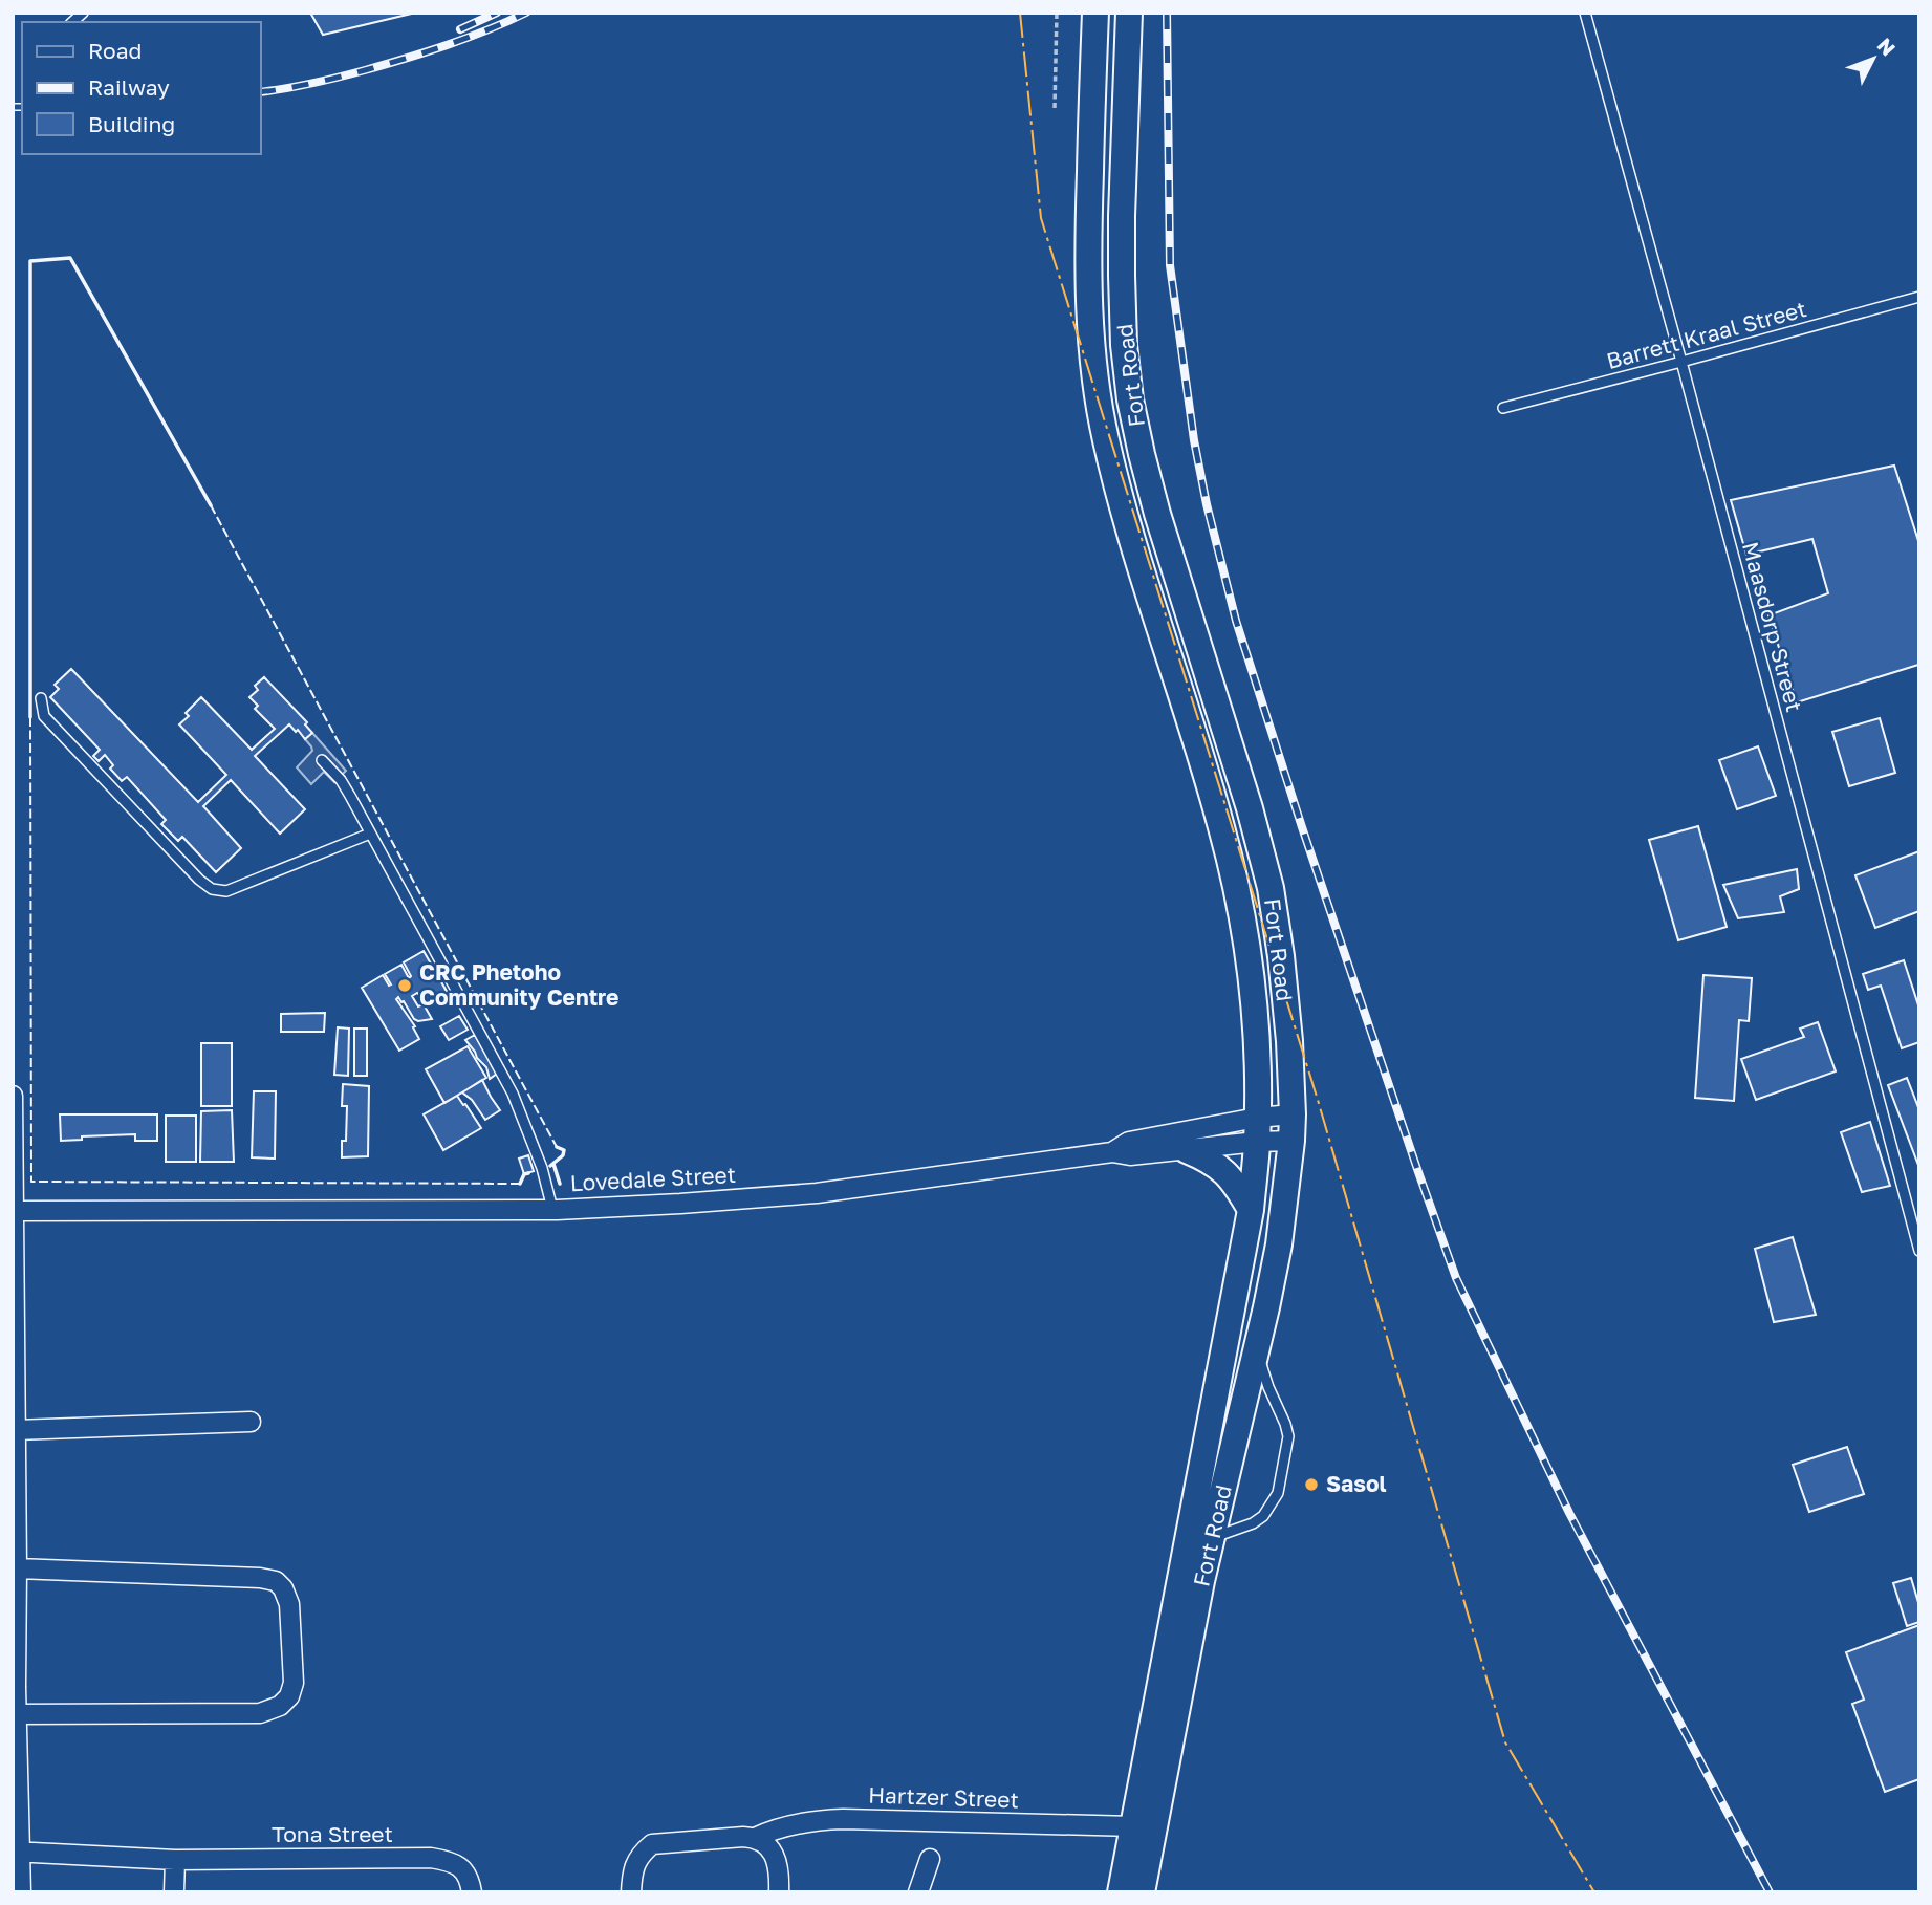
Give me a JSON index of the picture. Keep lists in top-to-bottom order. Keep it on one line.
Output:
{"streets":{"main road":["Fort Road"],"street":["Lovedale Street","Hartzer Street","Tona Street"],"lane":["Barrett Kraal Street","Maasdorp Street"]},"crossings":[["Barrett Kraal Street","Maasdorp Street"],["Fort Road","Lovedale Street"],["Fort Road","Hartzer Street"]],"places":["CRC Phetoho Community Centre","Sasol"],"legend":["Road","Railway","Building"],"north":"top right"}
